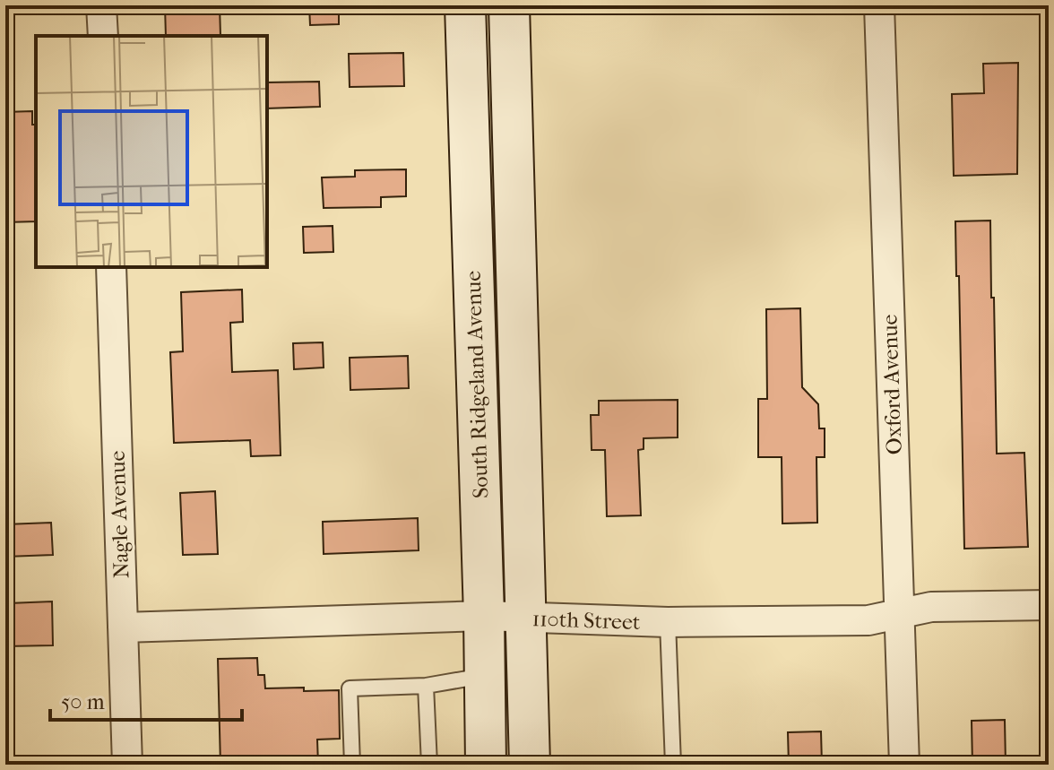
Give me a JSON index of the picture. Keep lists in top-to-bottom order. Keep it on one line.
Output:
{"streets":{"main road":["South Ridgeland Avenue"],"street":["Oxford Avenue","Nagle Avenue","110th Street"]},"crossings":[["South Ridgeland Avenue","110th Street"],["Oxford Avenue","110th Street"],["Nagle Avenue","110th Street"]],"scale_bar":"50 m"}
